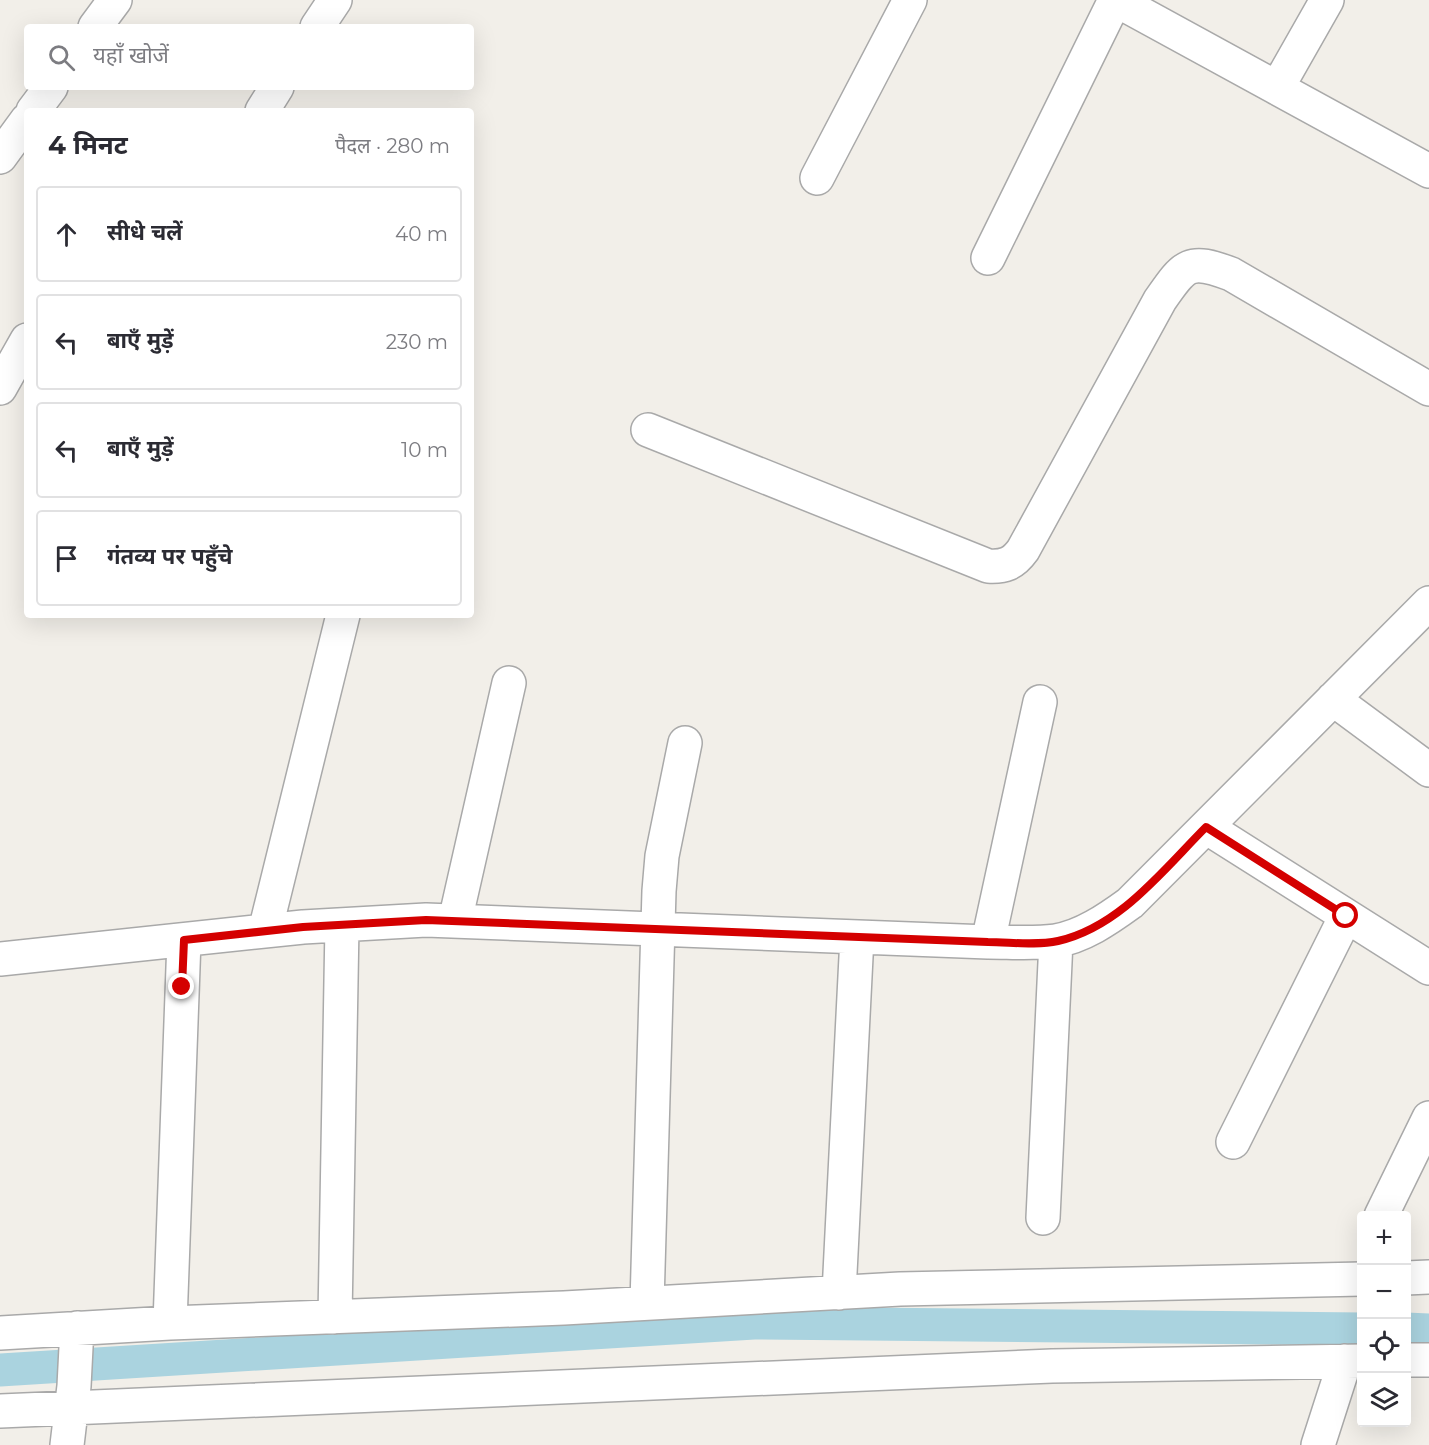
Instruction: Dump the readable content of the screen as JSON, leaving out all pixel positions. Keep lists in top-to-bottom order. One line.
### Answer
{"page":{"search":"यहाँ खोजें","heading":["4 मिनट","पैदल · 280 m"],"list":[["सीधे चलें","40 m"],["बाएँ मुड़ें","230 m"],["बाएँ मुड़ें","10 m"],"गंतव्य पर पहुँचे"],"map_buttons":["+","−"]}}
